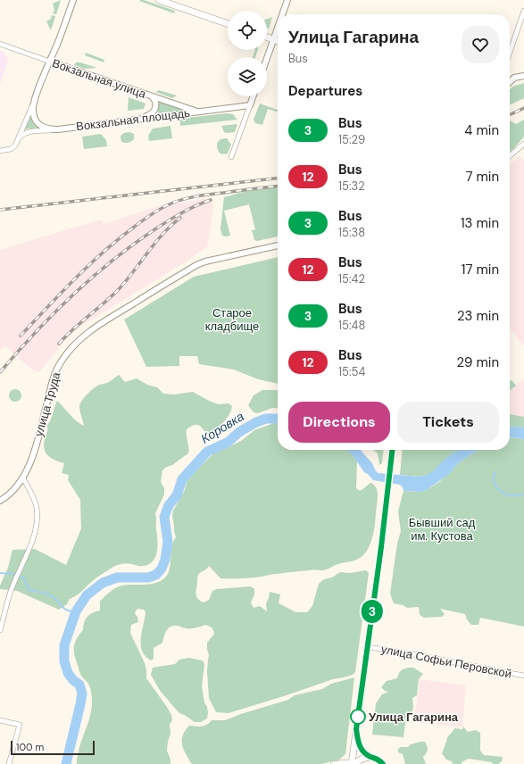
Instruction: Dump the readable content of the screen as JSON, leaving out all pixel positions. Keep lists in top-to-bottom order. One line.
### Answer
{"streets":{"street":["Вокзальная улица","Вокзальная площадь","улица Труда","улица Софьи Перовской"]},"crossings":[["Вокзальная улица","Вокзальная площадь"]],"water":["Коровка"],"parks":["Старое кладбище","Бывший сад им. Кустова"],"places":["Улица Гагарина"],"lines":["bus line 3"],"scale_bar":"100 m","page":{"on_map":"3","heading":[["Улица Гагарина","Bus"],"Departures"],"list":[{"mark":"3","name":"Bus","note":"15:29","value":"4 min"},{"mark":"12","name":"Bus","note":"15:32","value":"7 min"},{"mark":"3","name":"Bus","note":"15:38","value":"13 min"},{"mark":"12","name":"Bus","note":"15:42","value":"17 min"},{"mark":"3","name":"Bus","note":"15:48","value":"23 min"},{"mark":"12","name":"Bus","note":"15:54","value":"29 min"}],"buttons":["Directions","Tickets"],"scale":"100 m"}}
